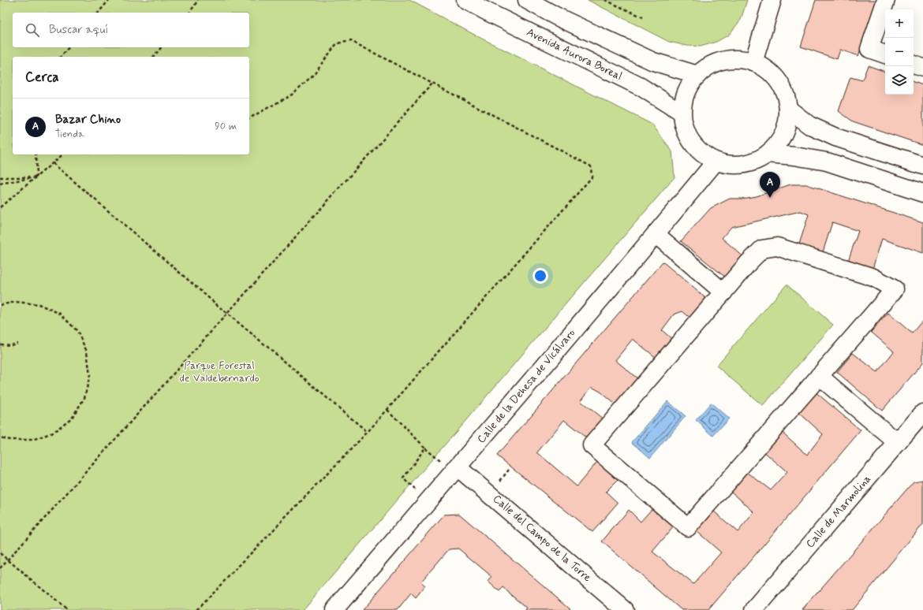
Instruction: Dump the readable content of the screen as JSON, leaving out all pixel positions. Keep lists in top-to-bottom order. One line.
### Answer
{"streets":{"street":["Avenida Aurora Boreal","Calle de la Dehesa de Vicálvaro","Calle de Marmolina","Calle del Campo de la Torre"]},"crossings":[["Avenida Aurora Boreal","Calle de la Dehesa de Vicálvaro"],["Calle de la Dehesa de Vicálvaro","Calle del Campo de la Torre"]],"parks":["Parque Forestal de Valdebernardo"],"page":{"map_buttons":["+","−"],"search":"Buscar aquí","heading":"Cerca","list":[{"mark":"A","name":"Bazar Chino","note":"Tienda","value":"90 m"}],"pins":"A"}}
